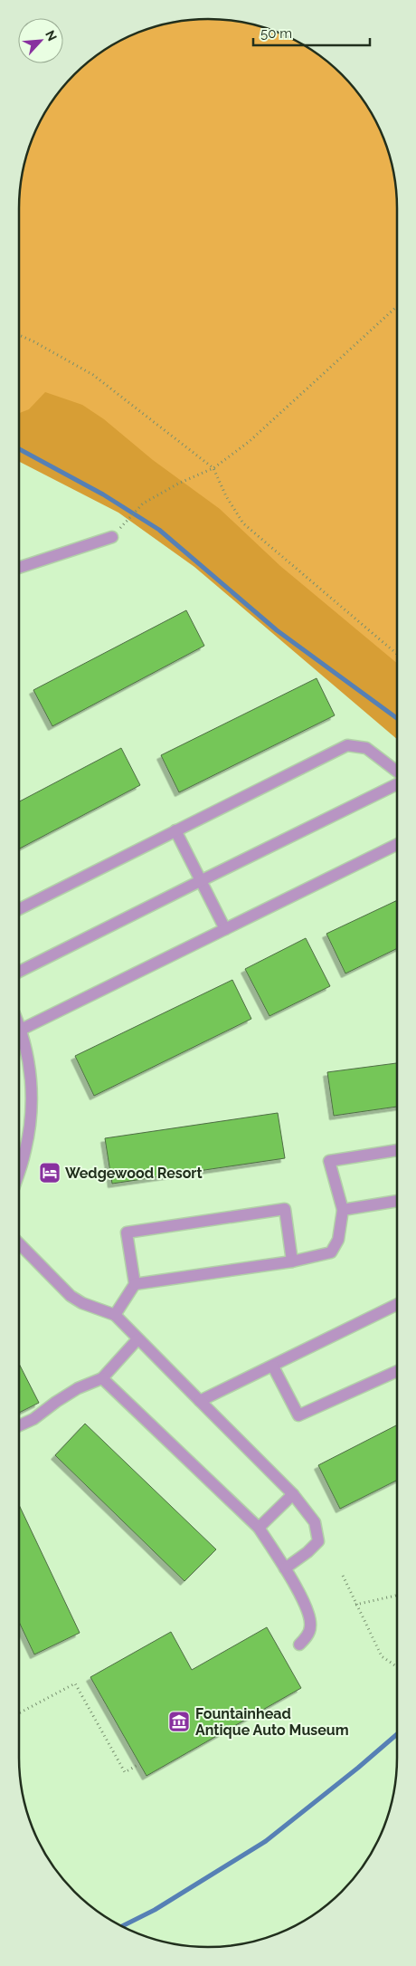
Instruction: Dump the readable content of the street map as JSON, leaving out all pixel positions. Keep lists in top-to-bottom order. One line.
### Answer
{"places":{"hotel":["Wedgewood Resort"],"museum":["Fountainhead Antique Auto Museum"]},"scale_bar":"50 m","north":"top right"}
